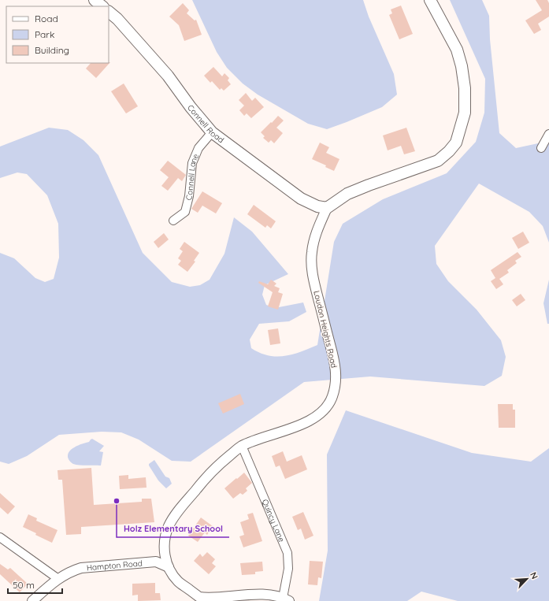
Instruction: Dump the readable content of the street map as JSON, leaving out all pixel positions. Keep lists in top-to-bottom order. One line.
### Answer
{"streets":{"main road":["Connell Road","Loudon Heights Road"],"street":["Connell Lane","Quincy Lane","Hampton Road"]},"crossings":[["Connell Road","Connell Lane"],["Connell Road","Loudon Heights Road"],["Loudon Heights Road","Quincy Lane"],["Loudon Heights Road","Hampton Road"]],"places":["Holz Elementary School"],"legend":["Road","Park","Building"],"scale_bar":"50 m","north":"top right"}
